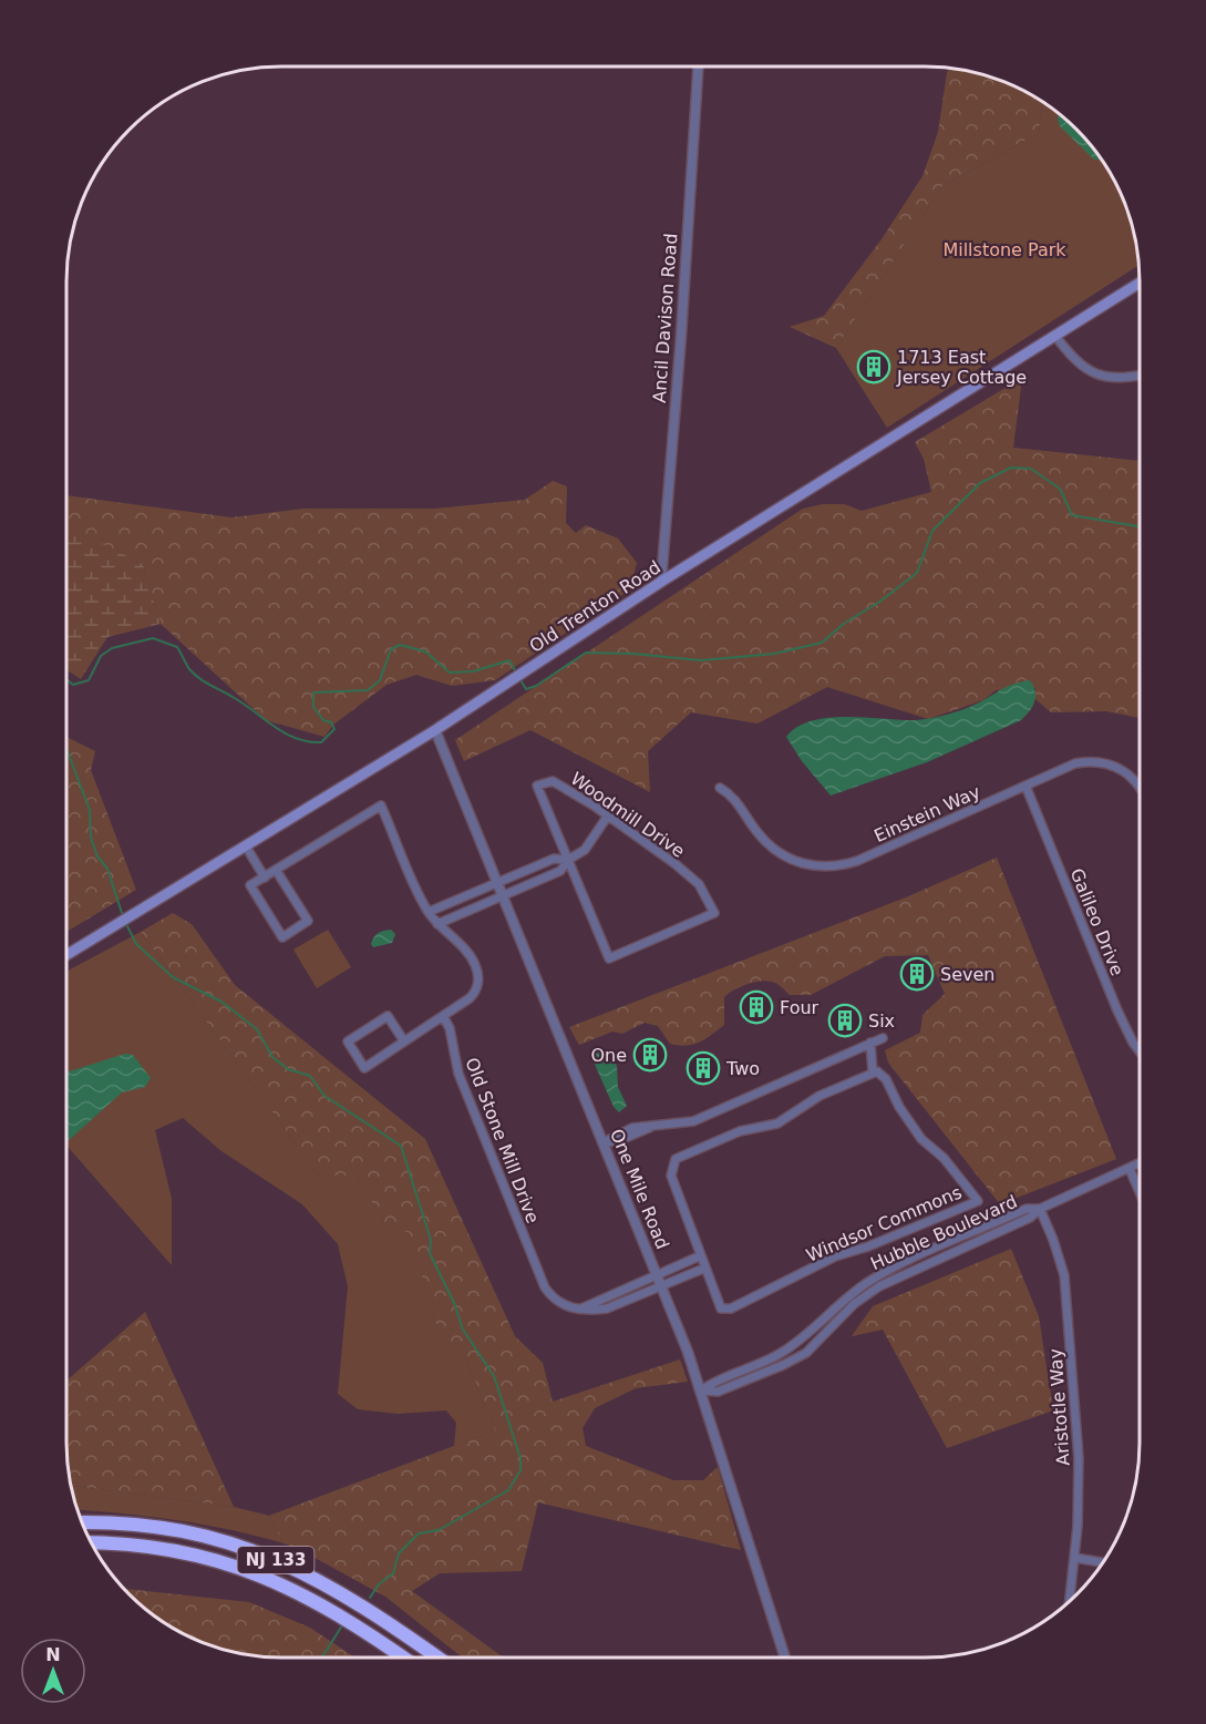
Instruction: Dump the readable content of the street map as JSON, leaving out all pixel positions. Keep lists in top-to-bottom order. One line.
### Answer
{"streets":{"highway":["NJ 133"],"main road":["Old Trenton Road"],"street":["Ancil Davison Road","Einstein Way","Woodmill Drive","Galileo Drive","Old Stone Mill Drive","One Mile Road","Windsor Commons","Hubble Boulevard","Aristotle Way"]},"crossings":[["Ancil Davison Road","Old Trenton Road"],["Old Trenton Road","One Mile Road"],["Einstein Way","Galileo Drive"],["Old Stone Mill Drive","One Mile Road"],["One Mile Road","Hubble Boulevard"],["Hubble Boulevard","Aristotle Way"]],"parks":["Millstone Park"],"places":{"building":["1713 East Jersey Cottage","Seven","Four","Six","One","Two"]},"north":"top"}
